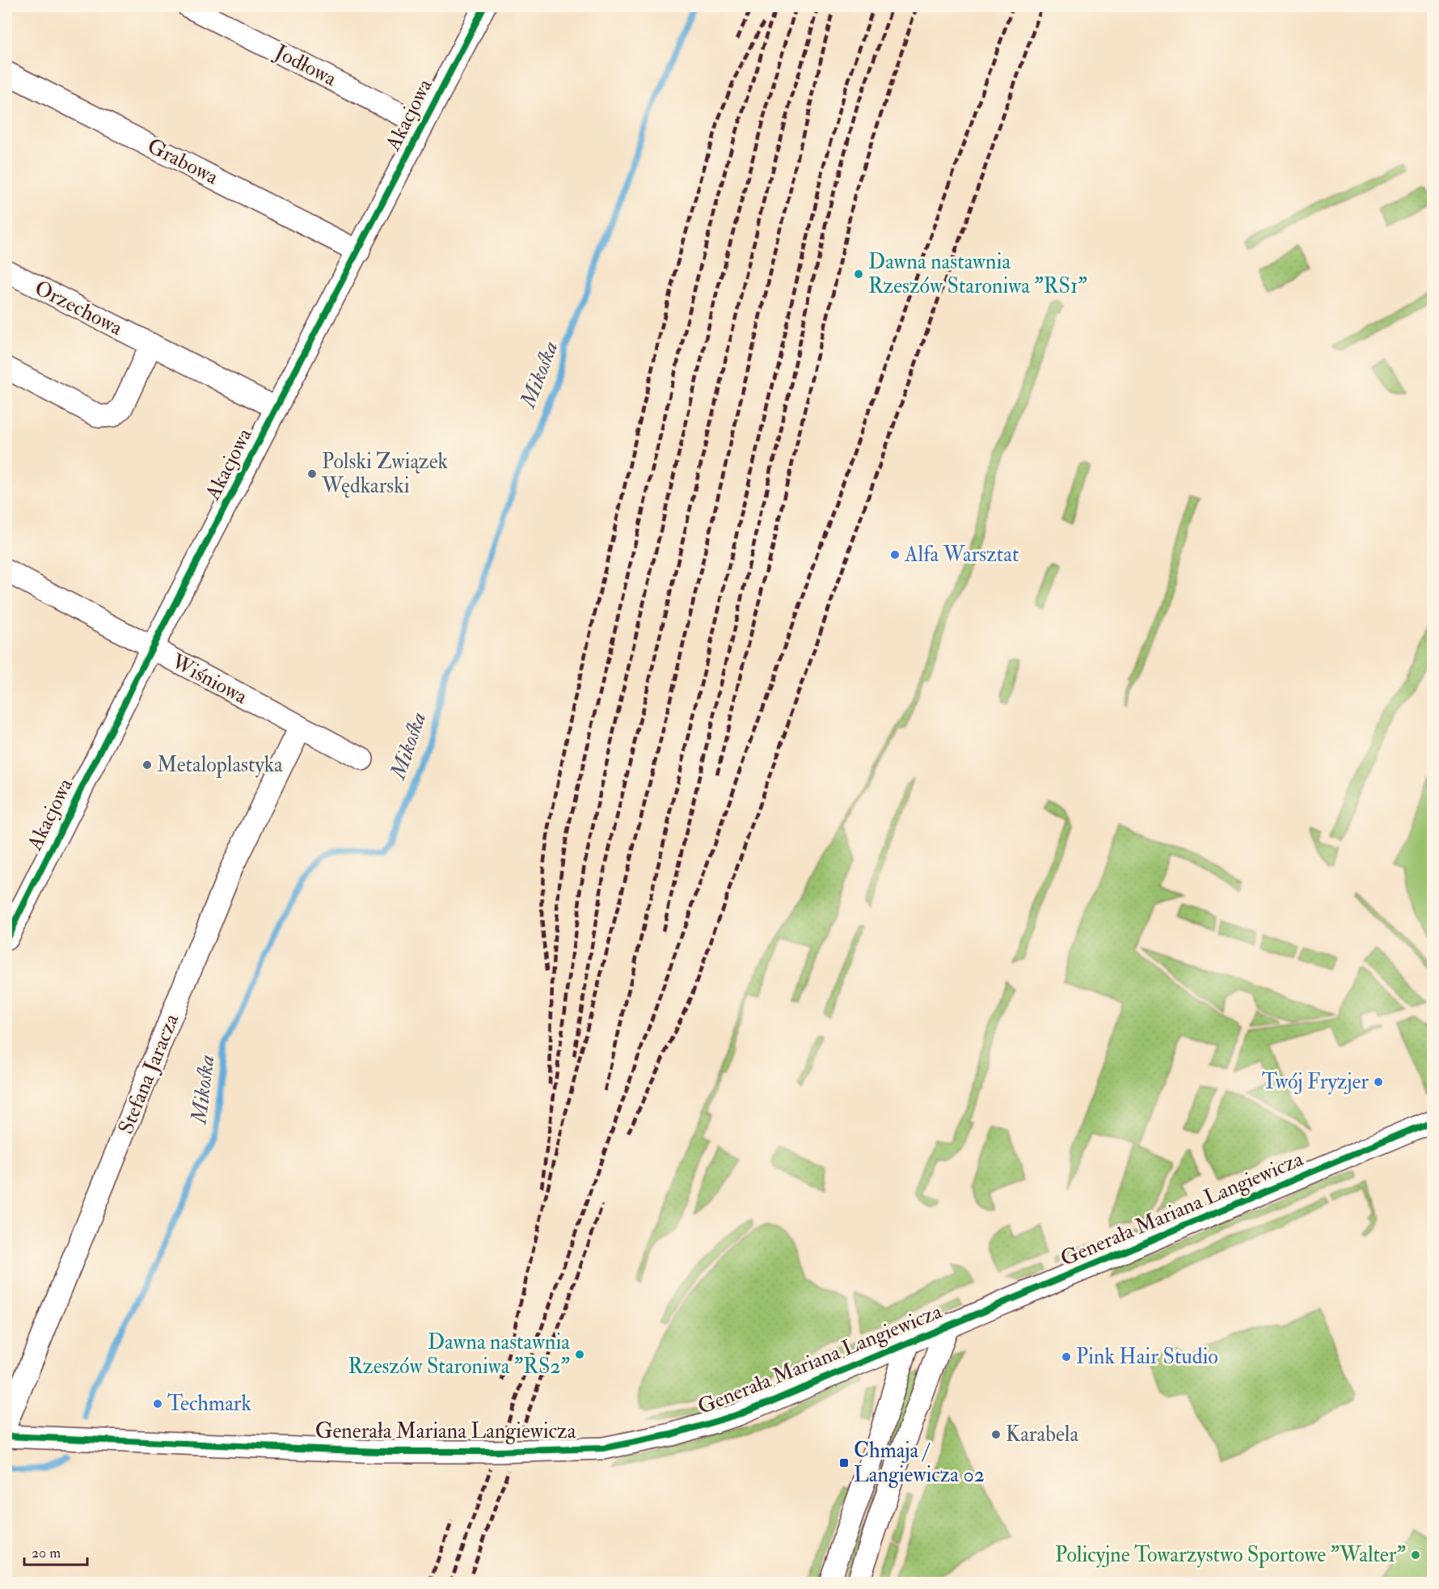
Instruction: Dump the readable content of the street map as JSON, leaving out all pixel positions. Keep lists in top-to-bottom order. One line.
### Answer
{"streets":{"street":["Jodłowa","Akacjowa","Grabowa","Orzechowa","Wiśniowa","Stefana Jaracza","Generała Mariana Langiewicza"]},"crossings":[["Jodłowa","Akacjowa"],["Akacjowa","Grabowa"],["Akacjowa","Orzechowa"],["Akacjowa","Wiśniowa"],["Wiśniowa","Stefana Jaracza"]],"water":["Mikośka"],"places":{"other":["Dawna nastawnia Rzeszów Staroniwa \"RS1\"","Polski Związek Wędkarski","Alfa Warsztat","Metaloplastyka","Twój Fryzjer","Dawna nastawnia Rzeszów Staroniwa \"RS2\"","Pink Hair Studio","Techmark","Karabela","Policyjne Towarzystwo Sportowe \"Walter\""],"transit":["Chmaja / Langiewicza 02"]},"scale_bar":"20 m"}
